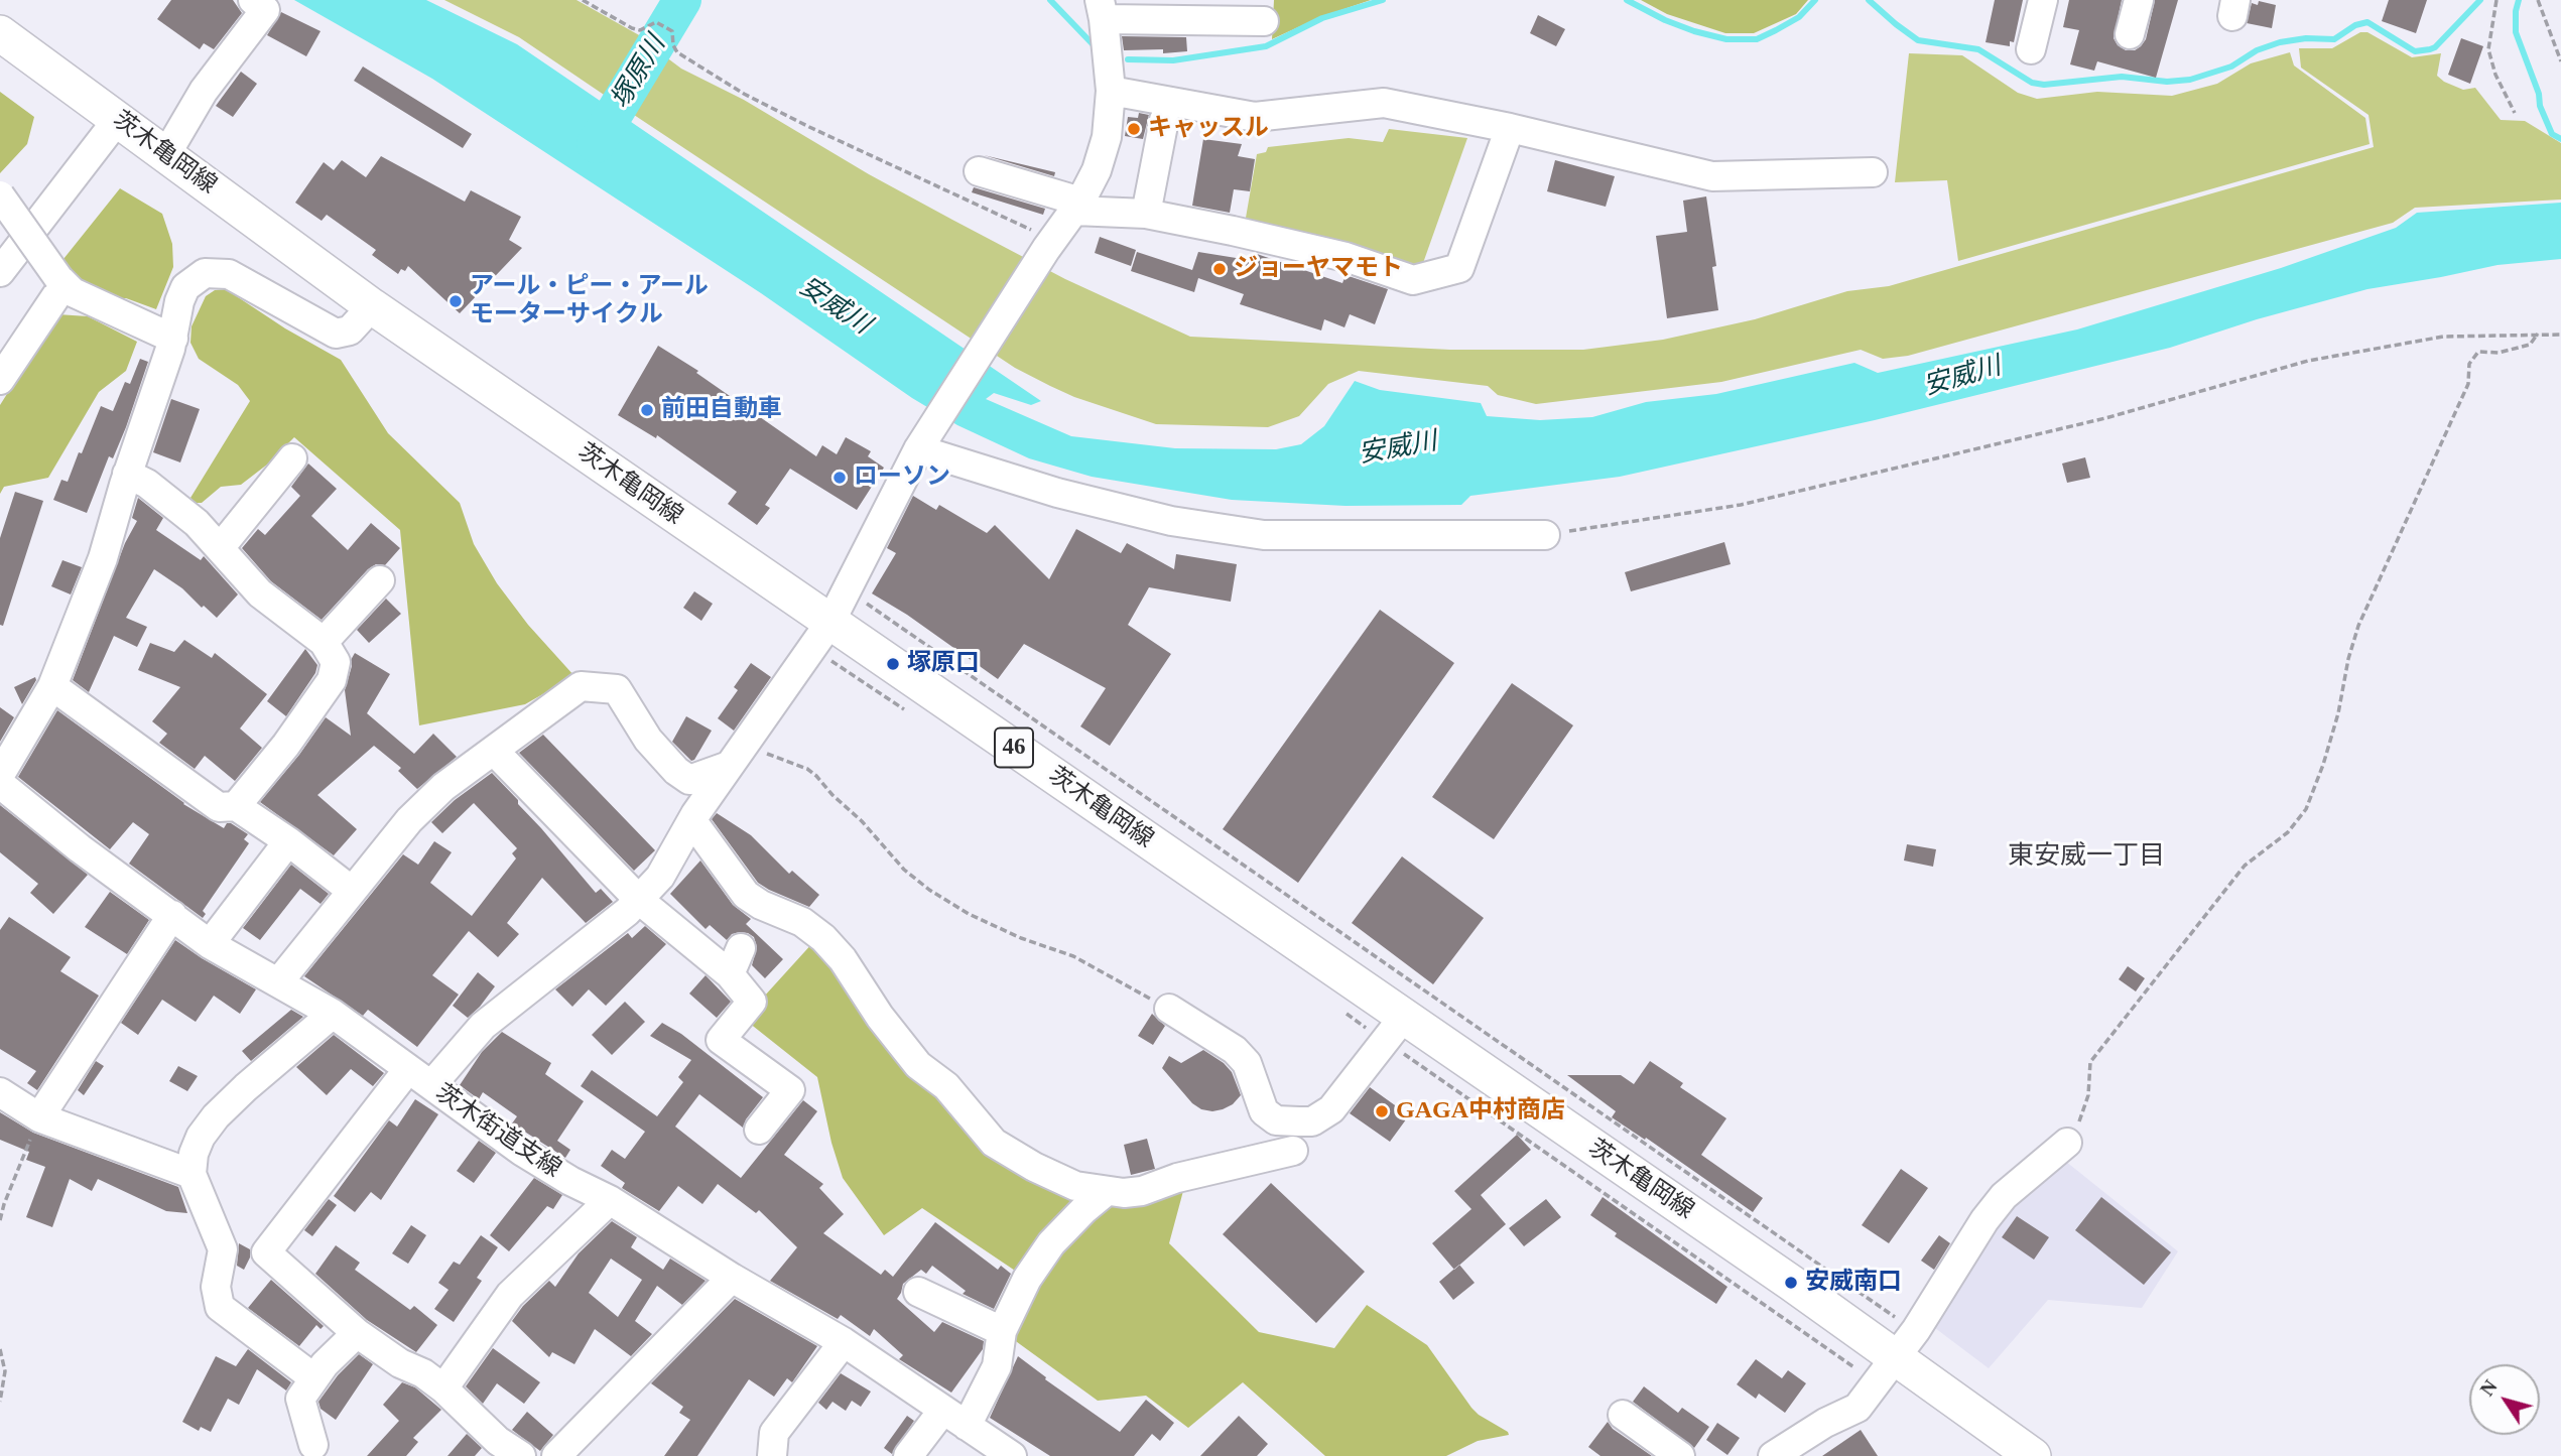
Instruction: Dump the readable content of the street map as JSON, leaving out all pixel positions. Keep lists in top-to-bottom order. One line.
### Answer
{"streets":{"main road":["茨木亀岡線","46"],"street":["茨木街道支線"]},"districts":["東安威一丁目"],"water":["塚原川","安威川"],"places":["キャッスル","ジョーヤマモト","アール・ピー・アール モーターサイクル","前田自動車","ローソン","塚原口","GAGA中村商店","安威南口"],"north":"top left"}
